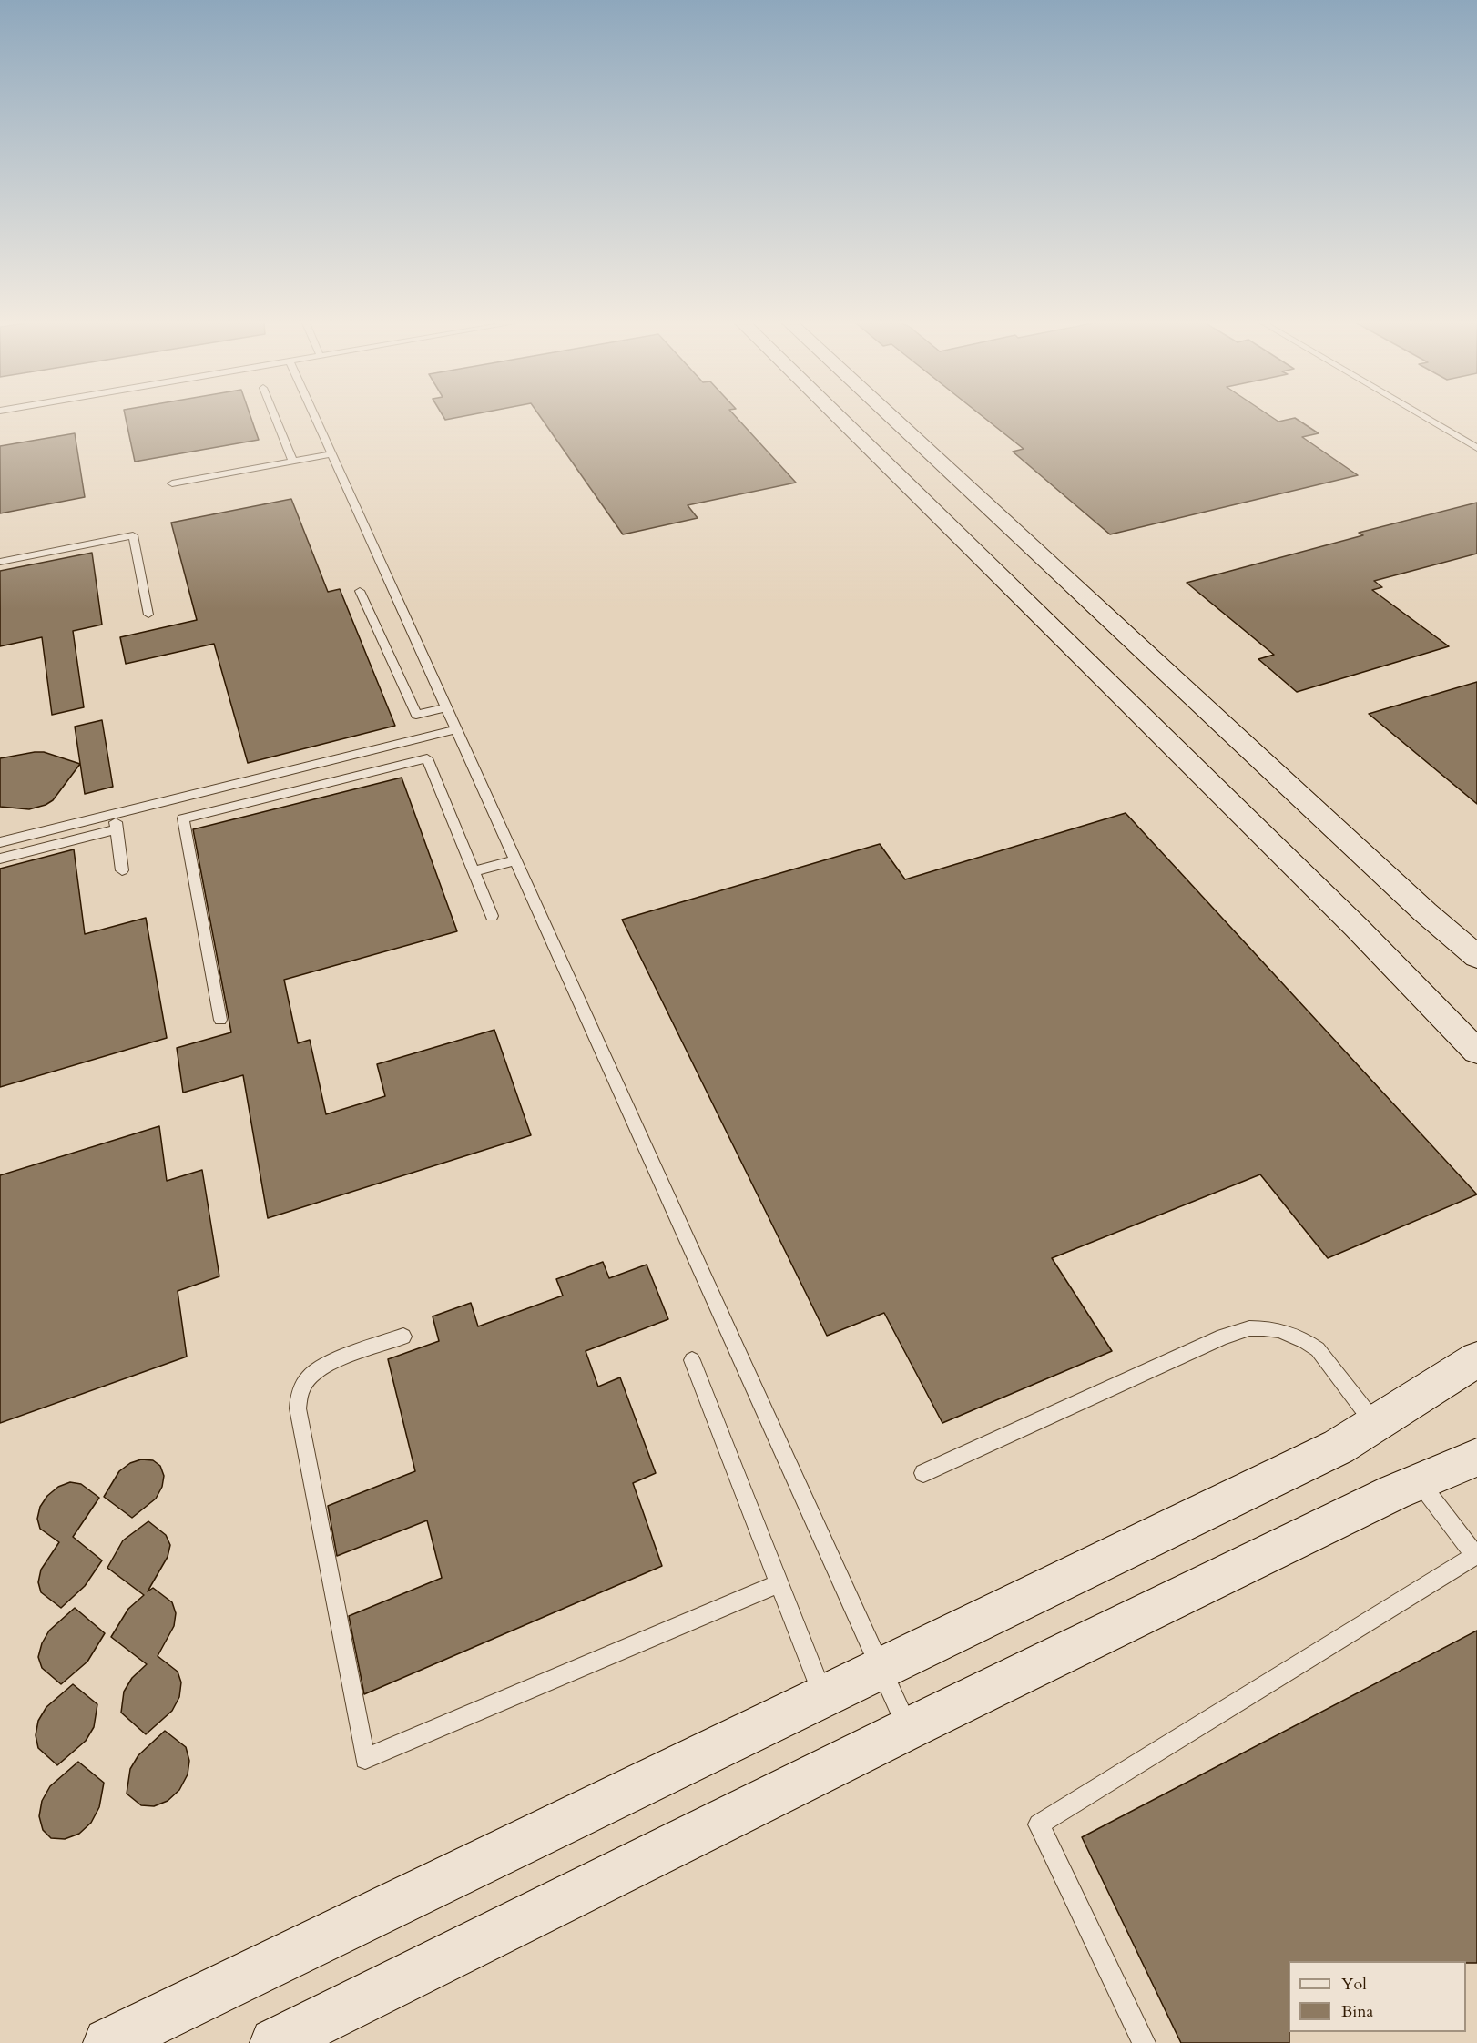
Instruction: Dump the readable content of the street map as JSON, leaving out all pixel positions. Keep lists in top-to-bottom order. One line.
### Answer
{"legend":["Yol","Bina"]}
